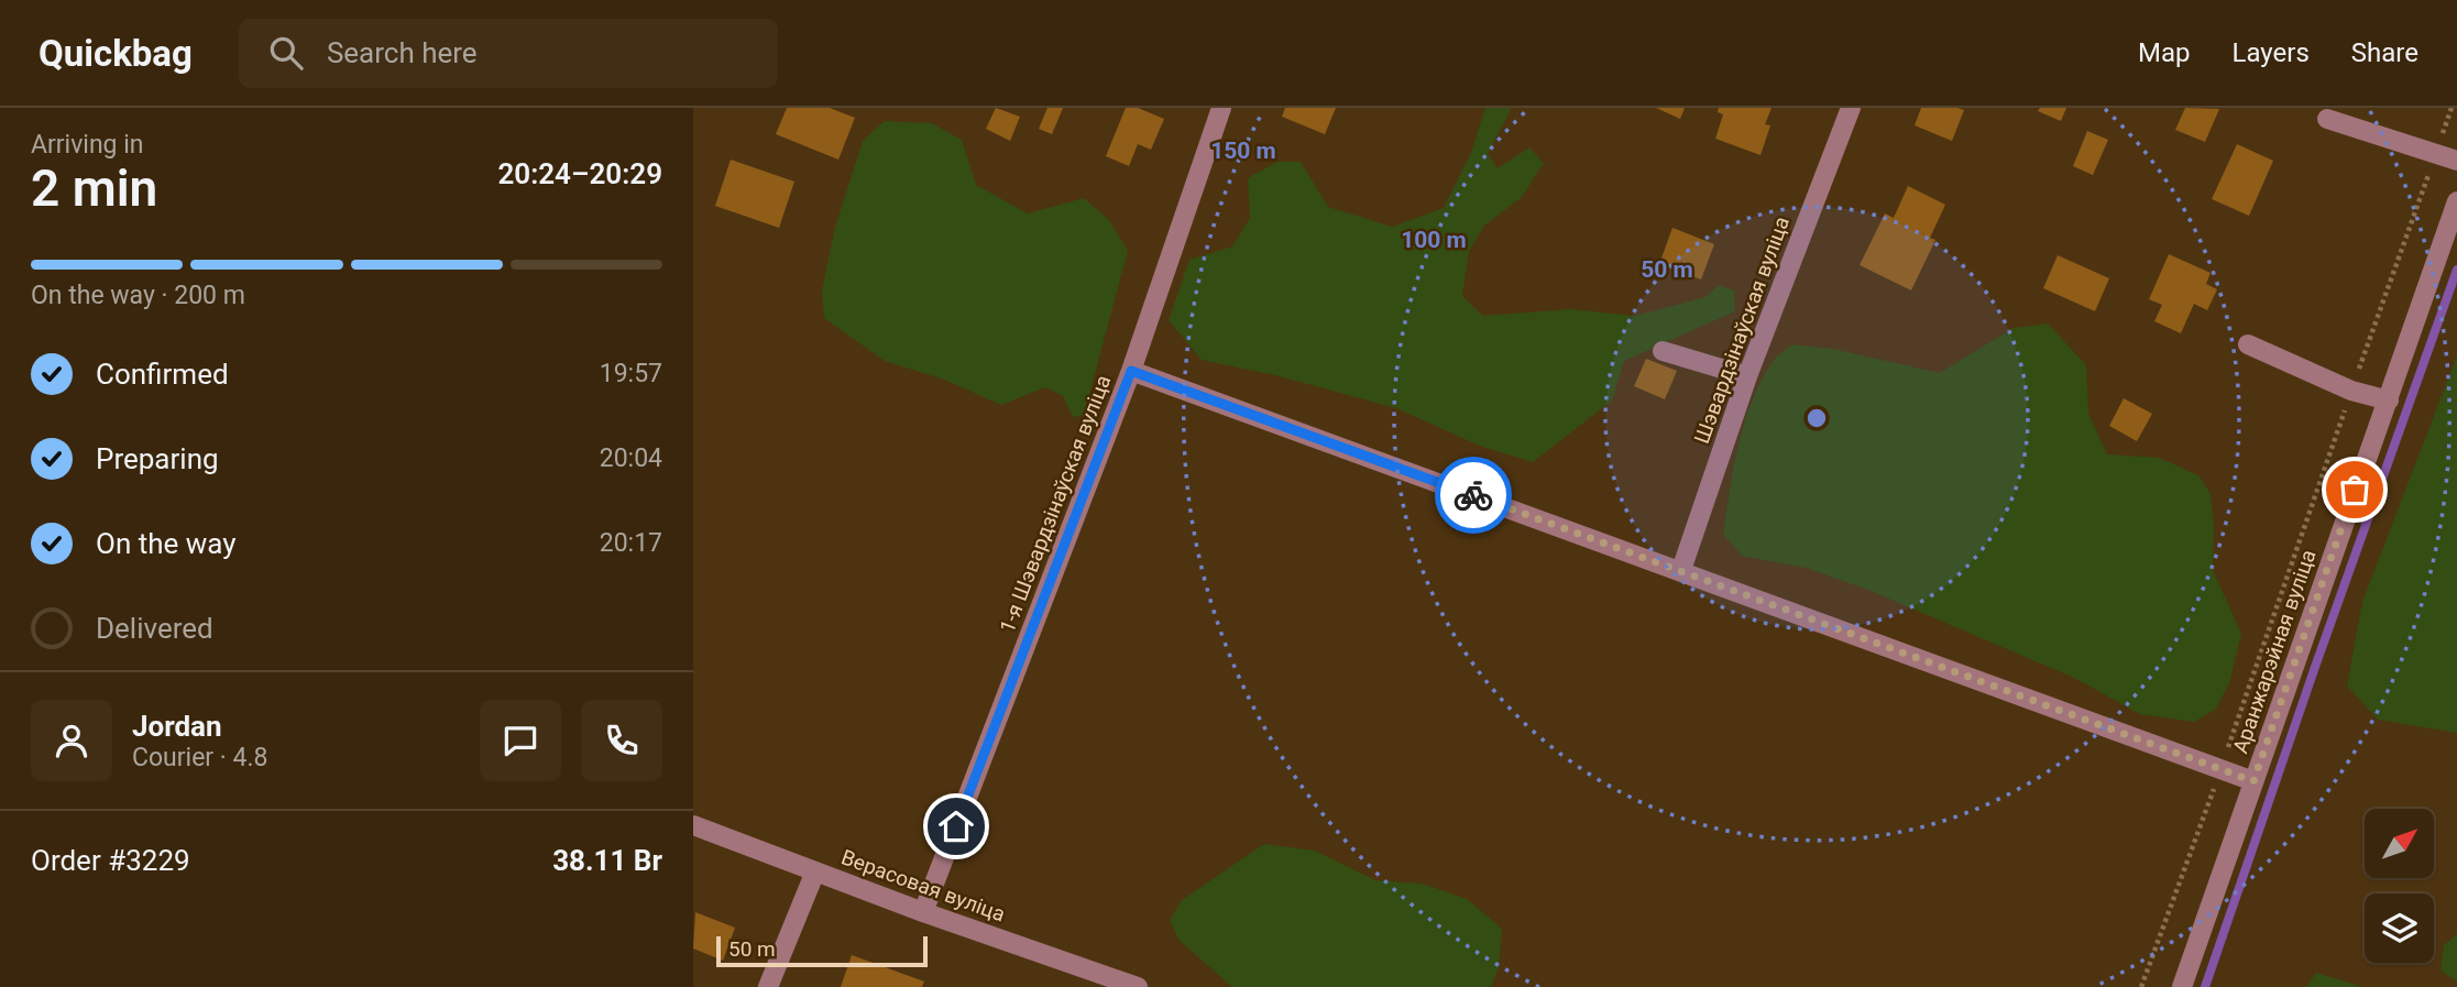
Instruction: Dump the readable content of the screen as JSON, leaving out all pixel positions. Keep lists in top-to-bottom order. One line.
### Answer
{"streets":{"street":["Шэвардзінаўская вуліца","1-я Шэвардзінаўская вуліца","Аранжарэйная вуліца","Верасовая вуліца"]},"crossings":[["1-я Шэвардзінаўская вуліца","Верасовая вуліца"]],"scale_bar":"50 m","north":"top right","page":{"header":"Quickbag","search":"Search here","nav":["Map","Layers","Share"],"heading":["2 min","Arriving in","20:24–20:29"],"panel":["Jordan","Courier · 4.8","Order #3229","38.11 Br"],"bar":"On the way · 200 m","list":[["Confirmed","19:57"],["Preparing","20:04"],["On the way","20:17"],"Delivered"],"scale":"50 m"},"rings":["150 m","100 m","50 m"]}
